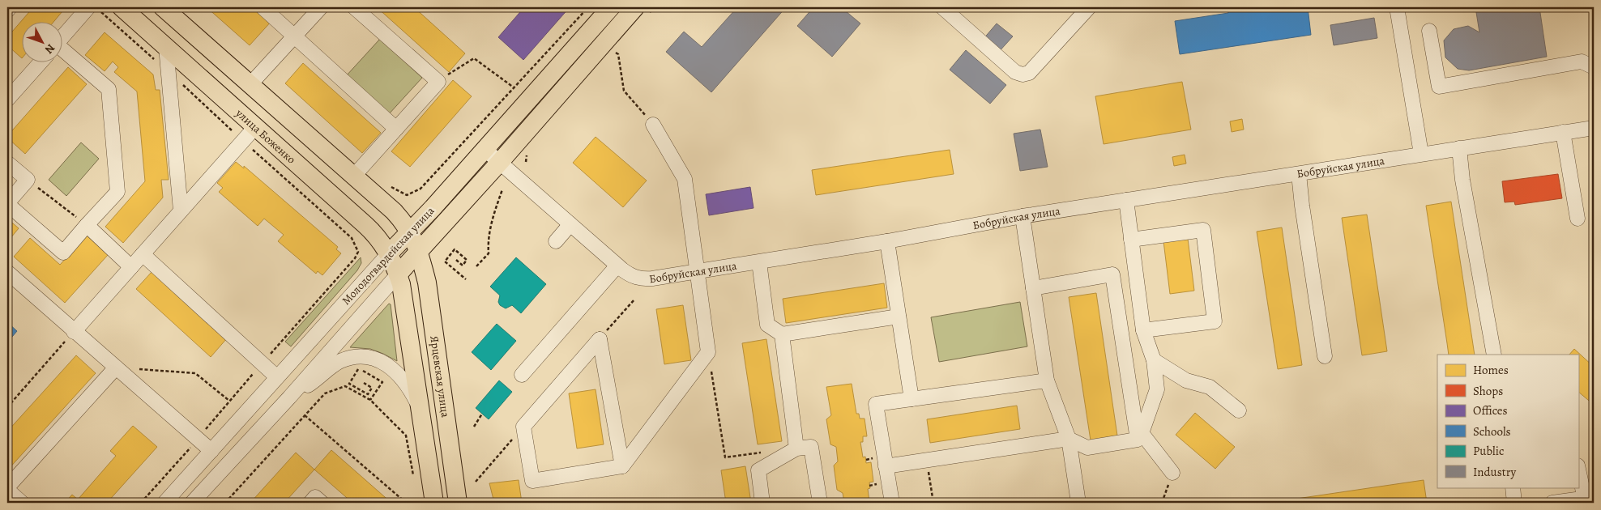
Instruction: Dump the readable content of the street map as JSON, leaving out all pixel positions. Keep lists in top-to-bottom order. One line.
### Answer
{"streets":{"main road":["улица Боженко","Молодогвардейская улица","Ярцевская улица"],"street":["Бобруйская улица"]},"crossings":[["улица Боженко","Молодогвардейская улица"],["Бобруйская улица","Молодогвардейская улица"],["Молодогвардейская улица","Ярцевская улица"]],"legend":["Homes","Shops","Offices","Schools","Public","Industry"],"north":"bottom right"}
